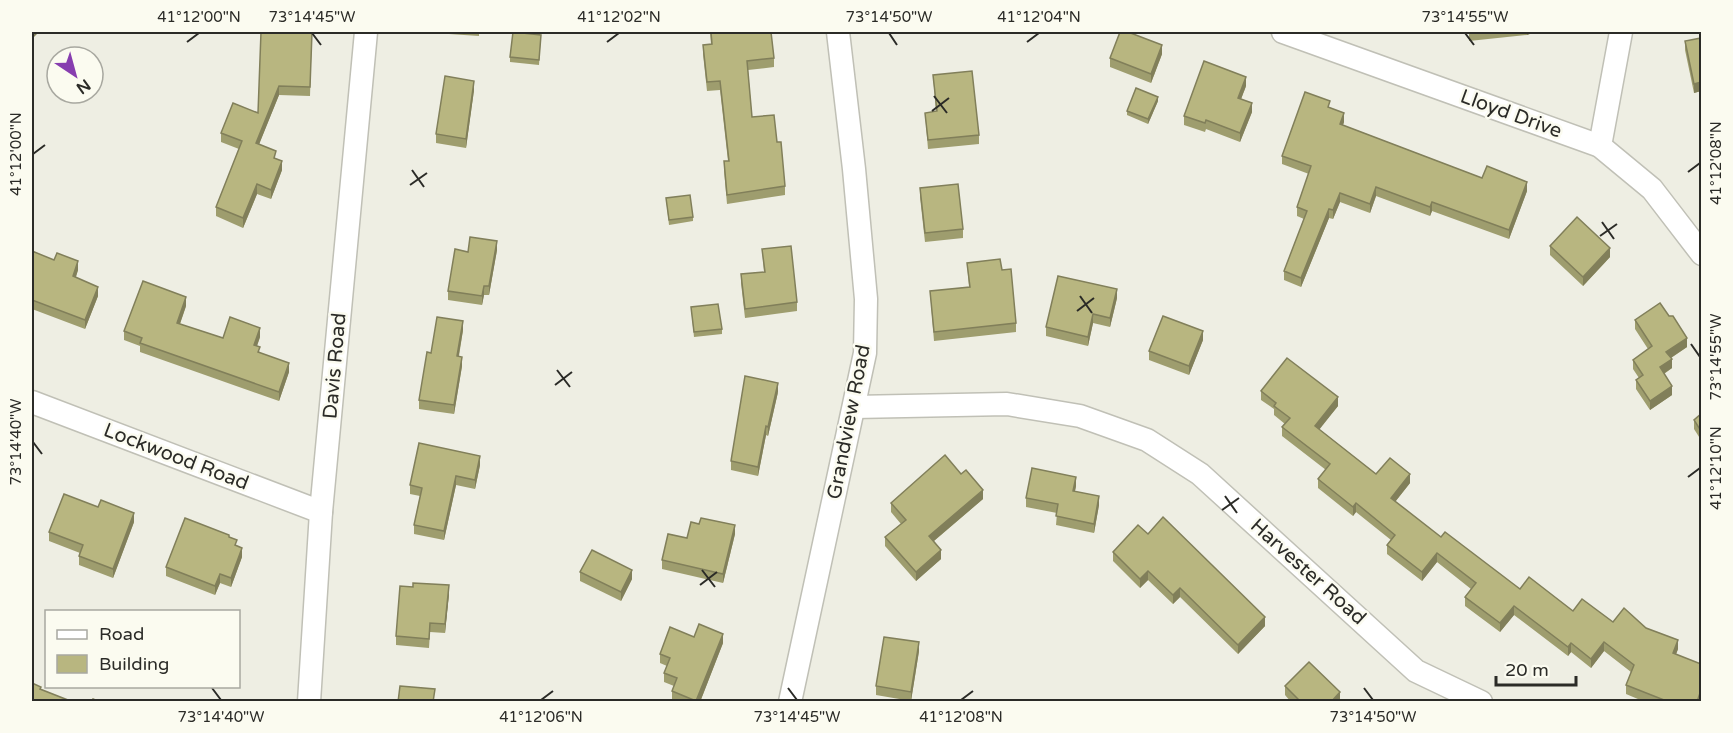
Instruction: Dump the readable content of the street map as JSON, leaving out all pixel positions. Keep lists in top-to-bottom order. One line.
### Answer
{"streets":{"street":["Lloyd Drive","Davis Road","Grandview Road","Lockwood Road","Harvester Road"]},"crossings":[["Davis Road","Lockwood Road"],["Grandview Road","Harvester Road"]],"legend":["Road","Building"],"scale_bar":"20 m","north":"bottom right","coordinates":["41°12'00\"N","73°14'45\"W","41°12'02\"N","73°14'50\"W","41°12'04\"N","73°14'55\"W","41°12'08\"N","73°14'40\"W","41°12'10\"N","41°12'06\"N"]}
